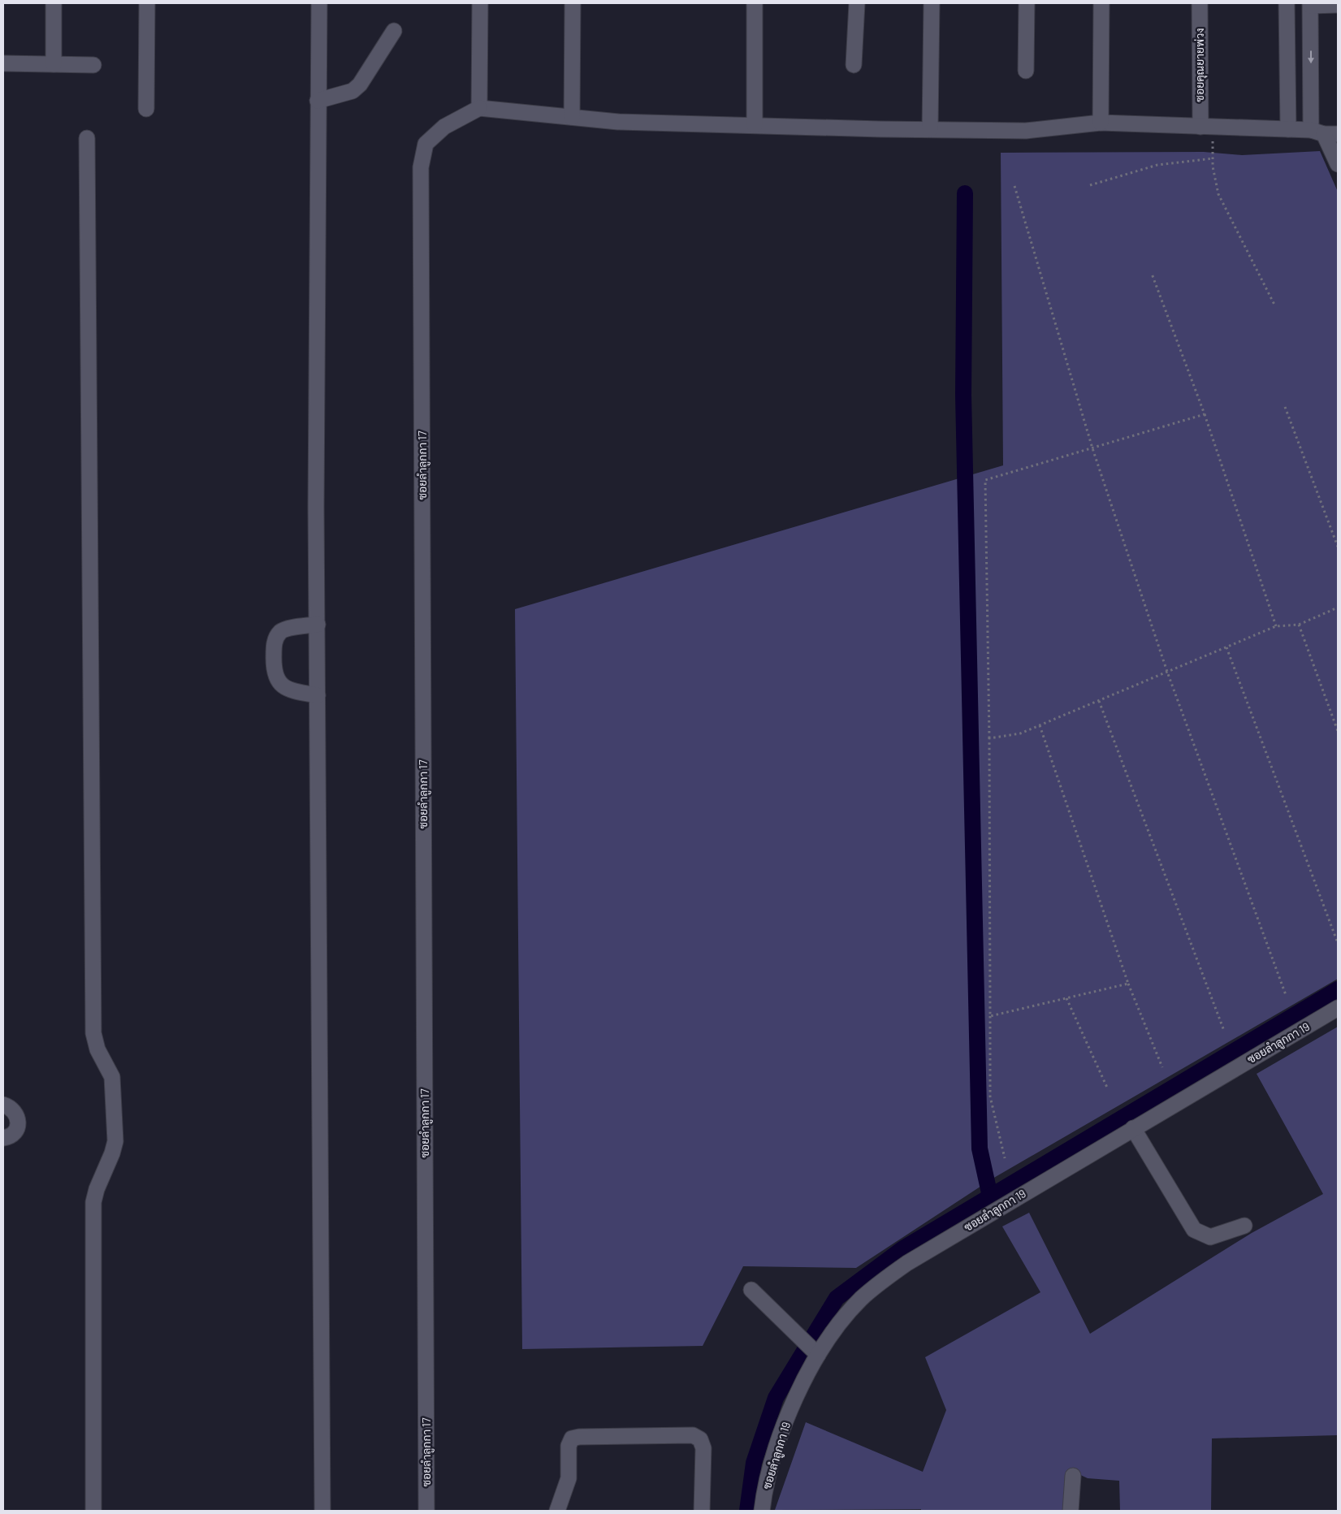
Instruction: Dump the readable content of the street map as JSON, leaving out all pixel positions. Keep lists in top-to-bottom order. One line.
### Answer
{"streets":{"street":["ซอยคุณยายพ่วง","ซอยลำลูกกา 17","ซอยลำลูกกา 19"]}}
